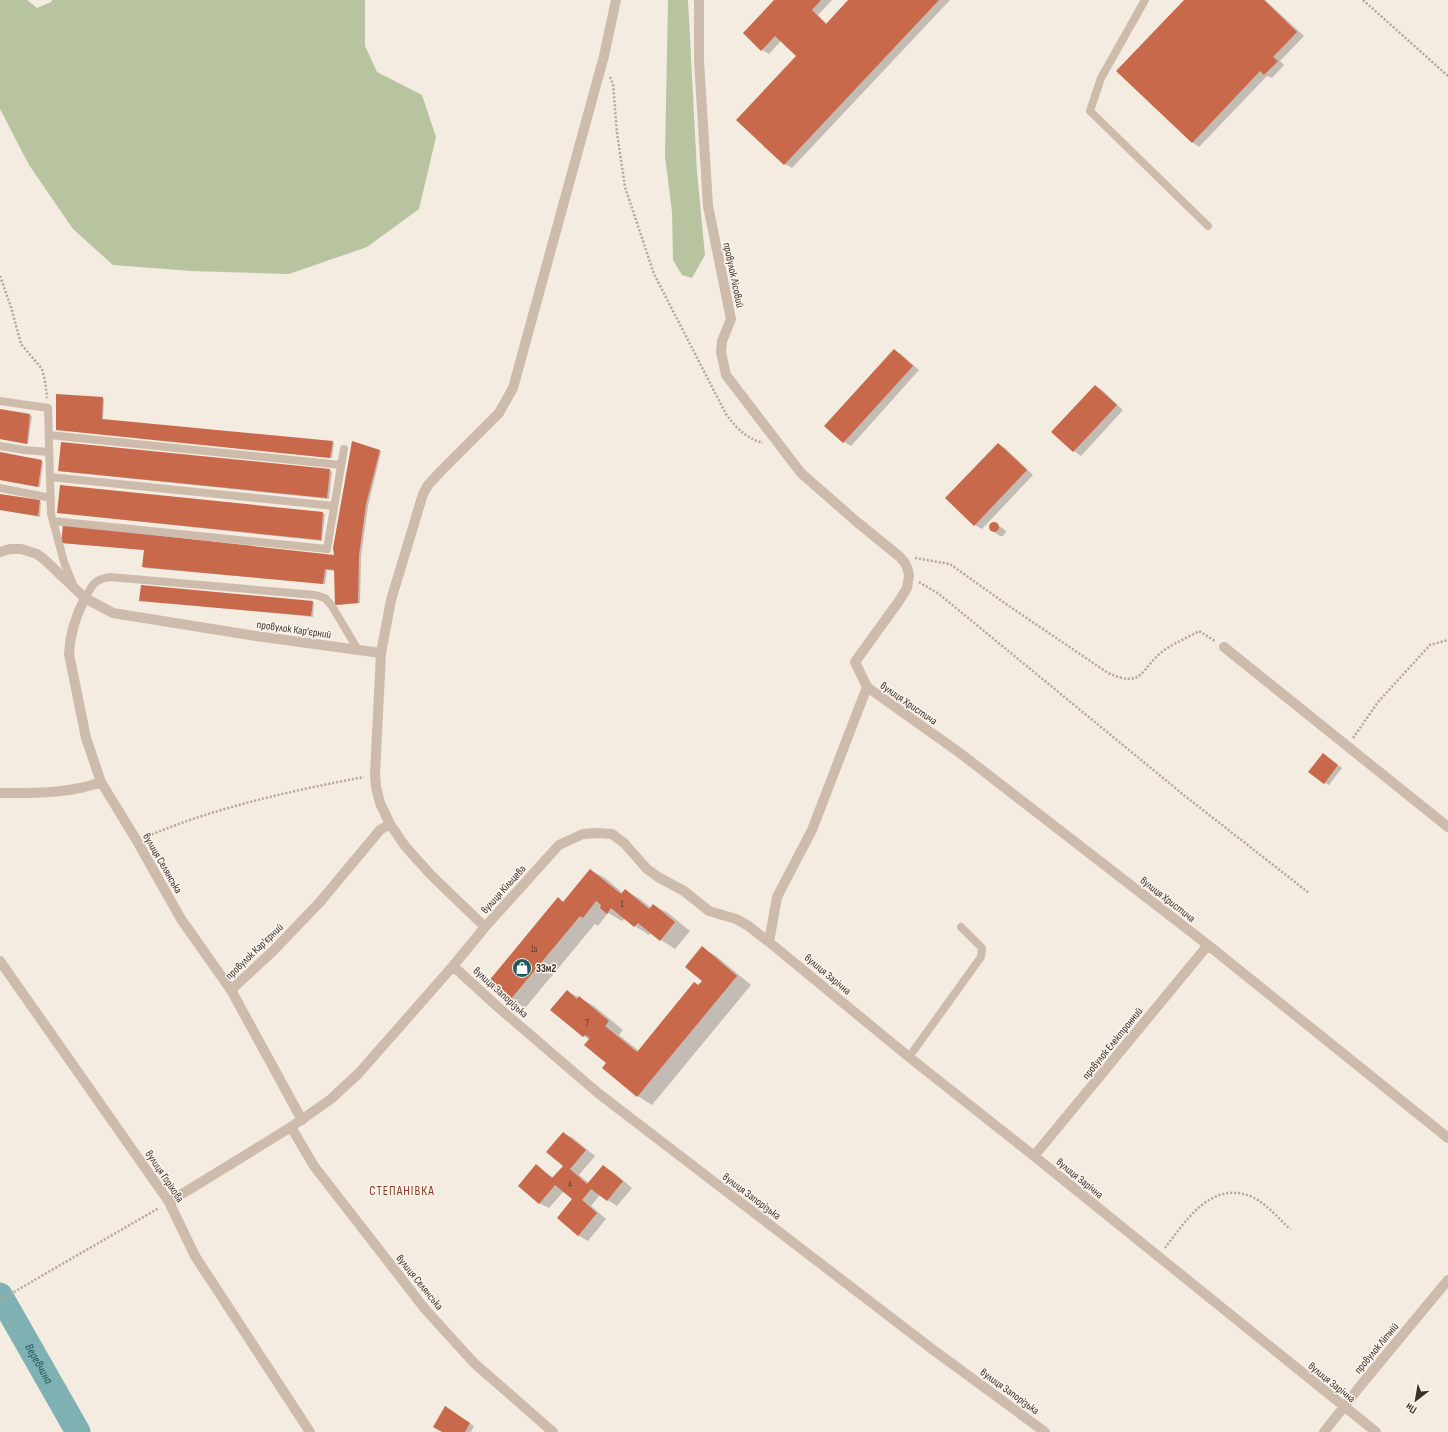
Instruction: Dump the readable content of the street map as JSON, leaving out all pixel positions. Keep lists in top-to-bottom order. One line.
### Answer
{"streets":{"street":["провулок Лісовий","провулок Кар'єрний","вулиця Христича","вулиця Селянська","вулиця Кільцева","вулиця Зарічна","вулиця Запорізька","провулок Електронний","вулиця Горіхова","провулок Літній"]},"crossings":[["провулок Кар'єрний","вулиця Селянська"],["вулиця Христича","провулок Електронний"],["вулиця Селянська","вулиця Кільцева"],["вулиця Кільцева","вулиця Зарічна"],["вулиця Кільцева","вулиця Запорізька"],["вулиця Кільцева","вулиця Горіхова"],["вулиця Зарічна","провулок Електронний"],["вулиця Зарічна","провулок Літній"]],"districts":["СТЕПАНІВКА"],"water":["Веревчина"],"places":{"shop":["33м2"]},"house_numbers":["1","1а","7","4"],"north":"bottom left"}
